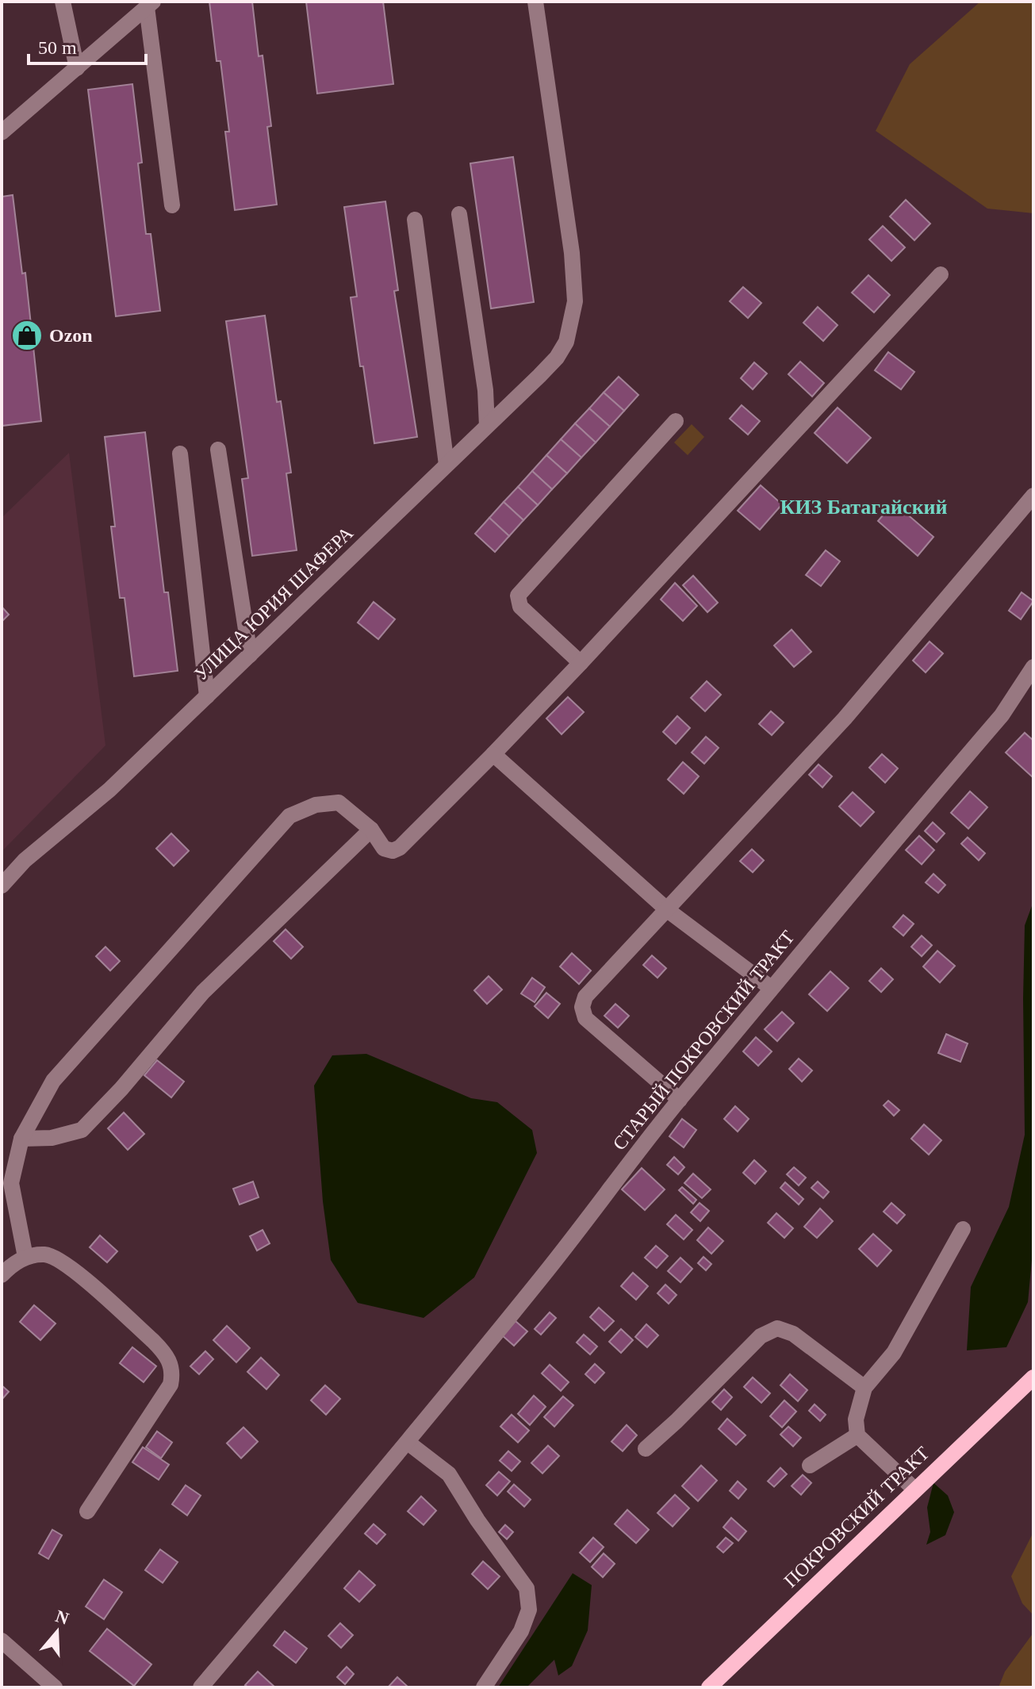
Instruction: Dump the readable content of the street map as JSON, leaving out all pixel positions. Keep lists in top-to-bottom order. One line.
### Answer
{"streets":{"main road":["ПОКРОВСКИЙ ТРАКТ"],"street":["УЛИЦА ЮРИЯ ШАФЕРА","СТАРЫЙ ПОКРОВСКИЙ ТРАКТ"]},"districts":["КИЗ Батагайский"],"places":{"shop":["Ozon"]},"scale_bar":"50 m","north":"top"}
